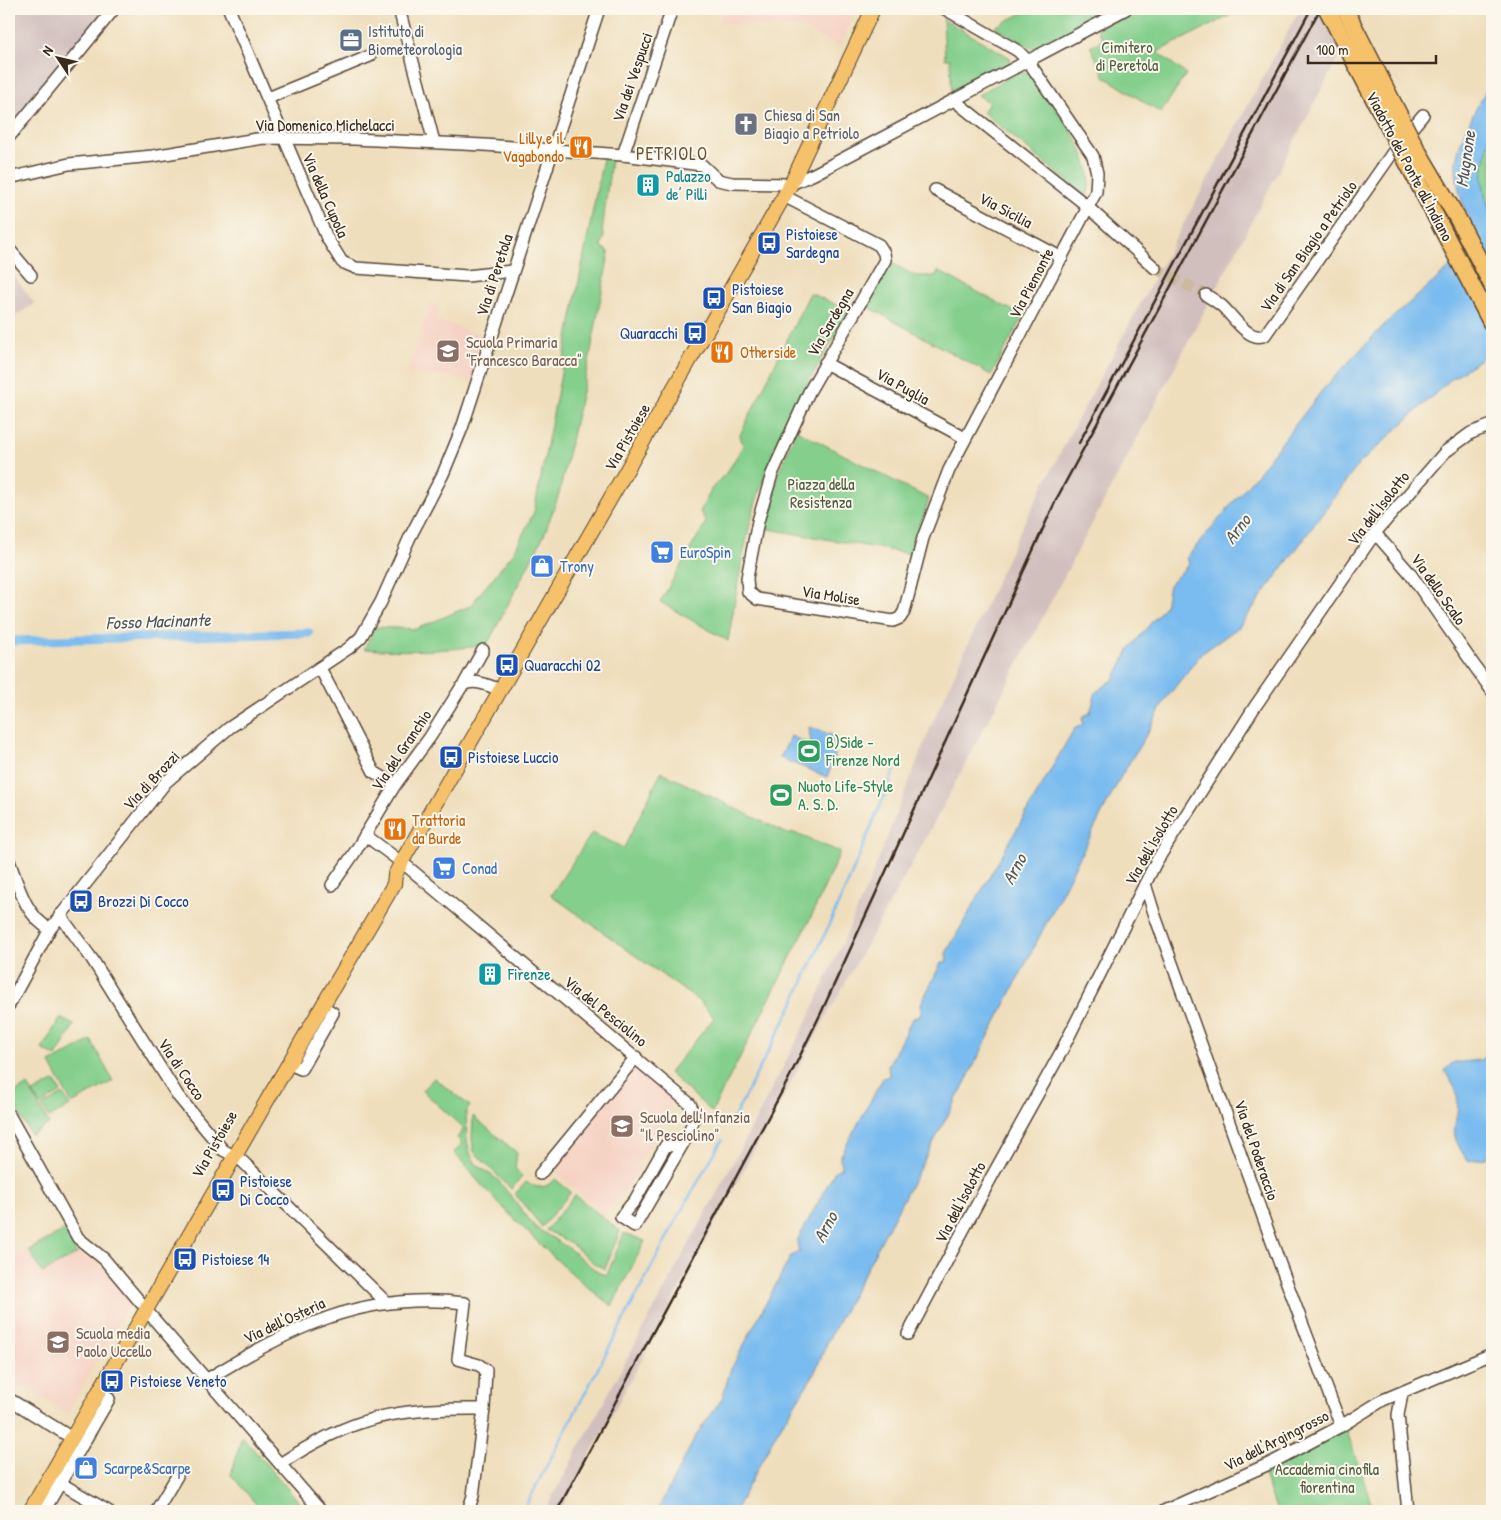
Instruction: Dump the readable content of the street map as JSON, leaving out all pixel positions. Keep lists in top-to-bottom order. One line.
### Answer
{"streets":{"highway":["Viadotto del Ponte all'Indiano"],"main road":["Via Pistoiese"],"street":["Via dei Vespucci","Via Domenico Michelacci","Via della Cupola","Via Sicilia","Via di San Biagio a Petriolo","Via di Peretola","Via Piemonte","Via Sardegna","Via Puglia","Via dell'Isolotto","Via dello Scalo","Via Molise","Via del Granchio","Via di Brozzi","Via del Pesciolino","Via di Cocco","Via del Poderaccio","Via dell'Osteria","Via dell'Argingrosso"]},"crossings":[["Via Domenico Michelacci","Via della Cupola"],["Via Domenico Michelacci","Via di Peretola"],["Via della Cupola","Via di Peretola"],["Via Sicilia","Via Piemonte"],["Via di Peretola","Via di Brozzi"],["Via Piemonte","Via Puglia"],["Via Piemonte","Via Molise"],["Via Sardegna","Via Puglia"],["Via Sardegna","Via Pistoiese"],["Via Sardegna","Via Molise"],["Via Pistoiese","Via del Pesciolino"],["Via Pistoiese","Via di Cocco"],["Via dell'Isolotto","Via dello Scalo"],["Via dell'Isolotto","Via del Poderaccio"],["Via di Brozzi","Via di Cocco"],["Via di Cocco","Via dell'Osteria"],["Via del Poderaccio","Via dell'Argingrosso"]],"districts":["PETRIOLO"],"water":["Mugnone","Arno","Fosso Macinante"],"parks":["Cimitero di Peretola","Piazza della Resistenza","Accademia cinofila fiorentina"],"places":{"office":["Istituto di Biometeorologia"],"church":["Chiesa di San Biagio a Petriolo"],"restaurant":["Lilly e il Vagabondo","Otherside","Trattoria da Burde"],"building":["Palazzo de’ Pilli","Firenze"],"bus stop":["Pistoiese Sardegna","Pistoiese San Biagio","Quaracchi","Quaracchi 02","Pistoiese Luccio","Brozzi Di Cocco","Pistoiese Di Cocco","Pistoiese 14","Pistoiese Veneto"],"school or university":["Scuola Primaria \"Francesco Baracca\"","Scuola dell'Infanzia \"Il Pesciolino\"","Scuola media Paolo Uccello"],"supermarket":["EuroSpin","Conad"],"shop":["Trony","Scarpe&Scarpe"],"sports":["B)Side - Firenze Nord","Nuoto Life-Style A. S. D."]},"scale_bar":"100 m","north":"top left"}
